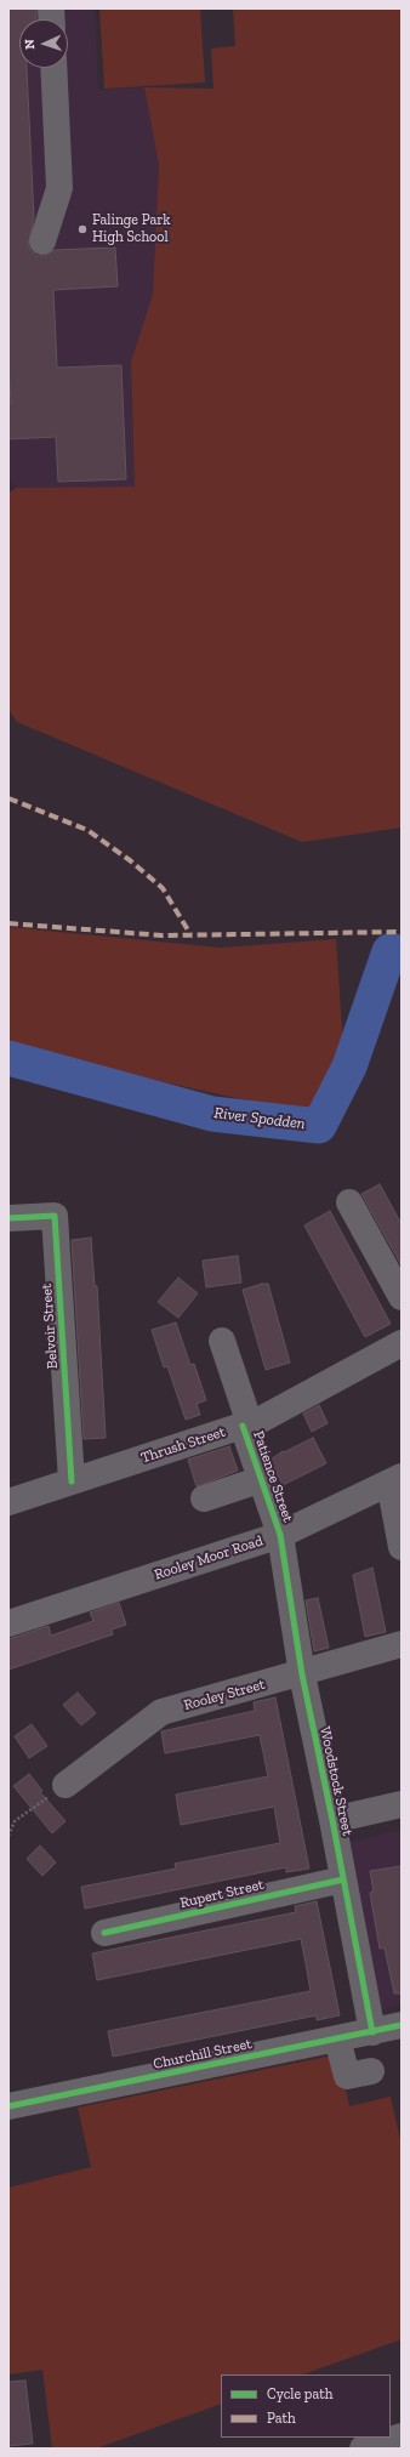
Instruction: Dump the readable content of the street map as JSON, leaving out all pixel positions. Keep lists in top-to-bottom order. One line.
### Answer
{"streets":{"street":["Belvoir Street","Thrush Street","Patience Street","Rooley Moor Road","Rooley Street","Woodstock Street","Rupert Street","Churchill Street"]},"crossings":[["Belvoir Street","Thrush Street"],["Thrush Street","Patience Street"],["Patience Street","Rooley Moor Road"],["Patience Street","Woodstock Street"],["Rooley Moor Road","Woodstock Street"],["Rooley Street","Woodstock Street"],["Woodstock Street","Rupert Street"],["Woodstock Street","Churchill Street"]],"water":["River Spodden"],"places":["Falinge Park High School"],"legend":["Cycle path","Path"],"north":"left"}
